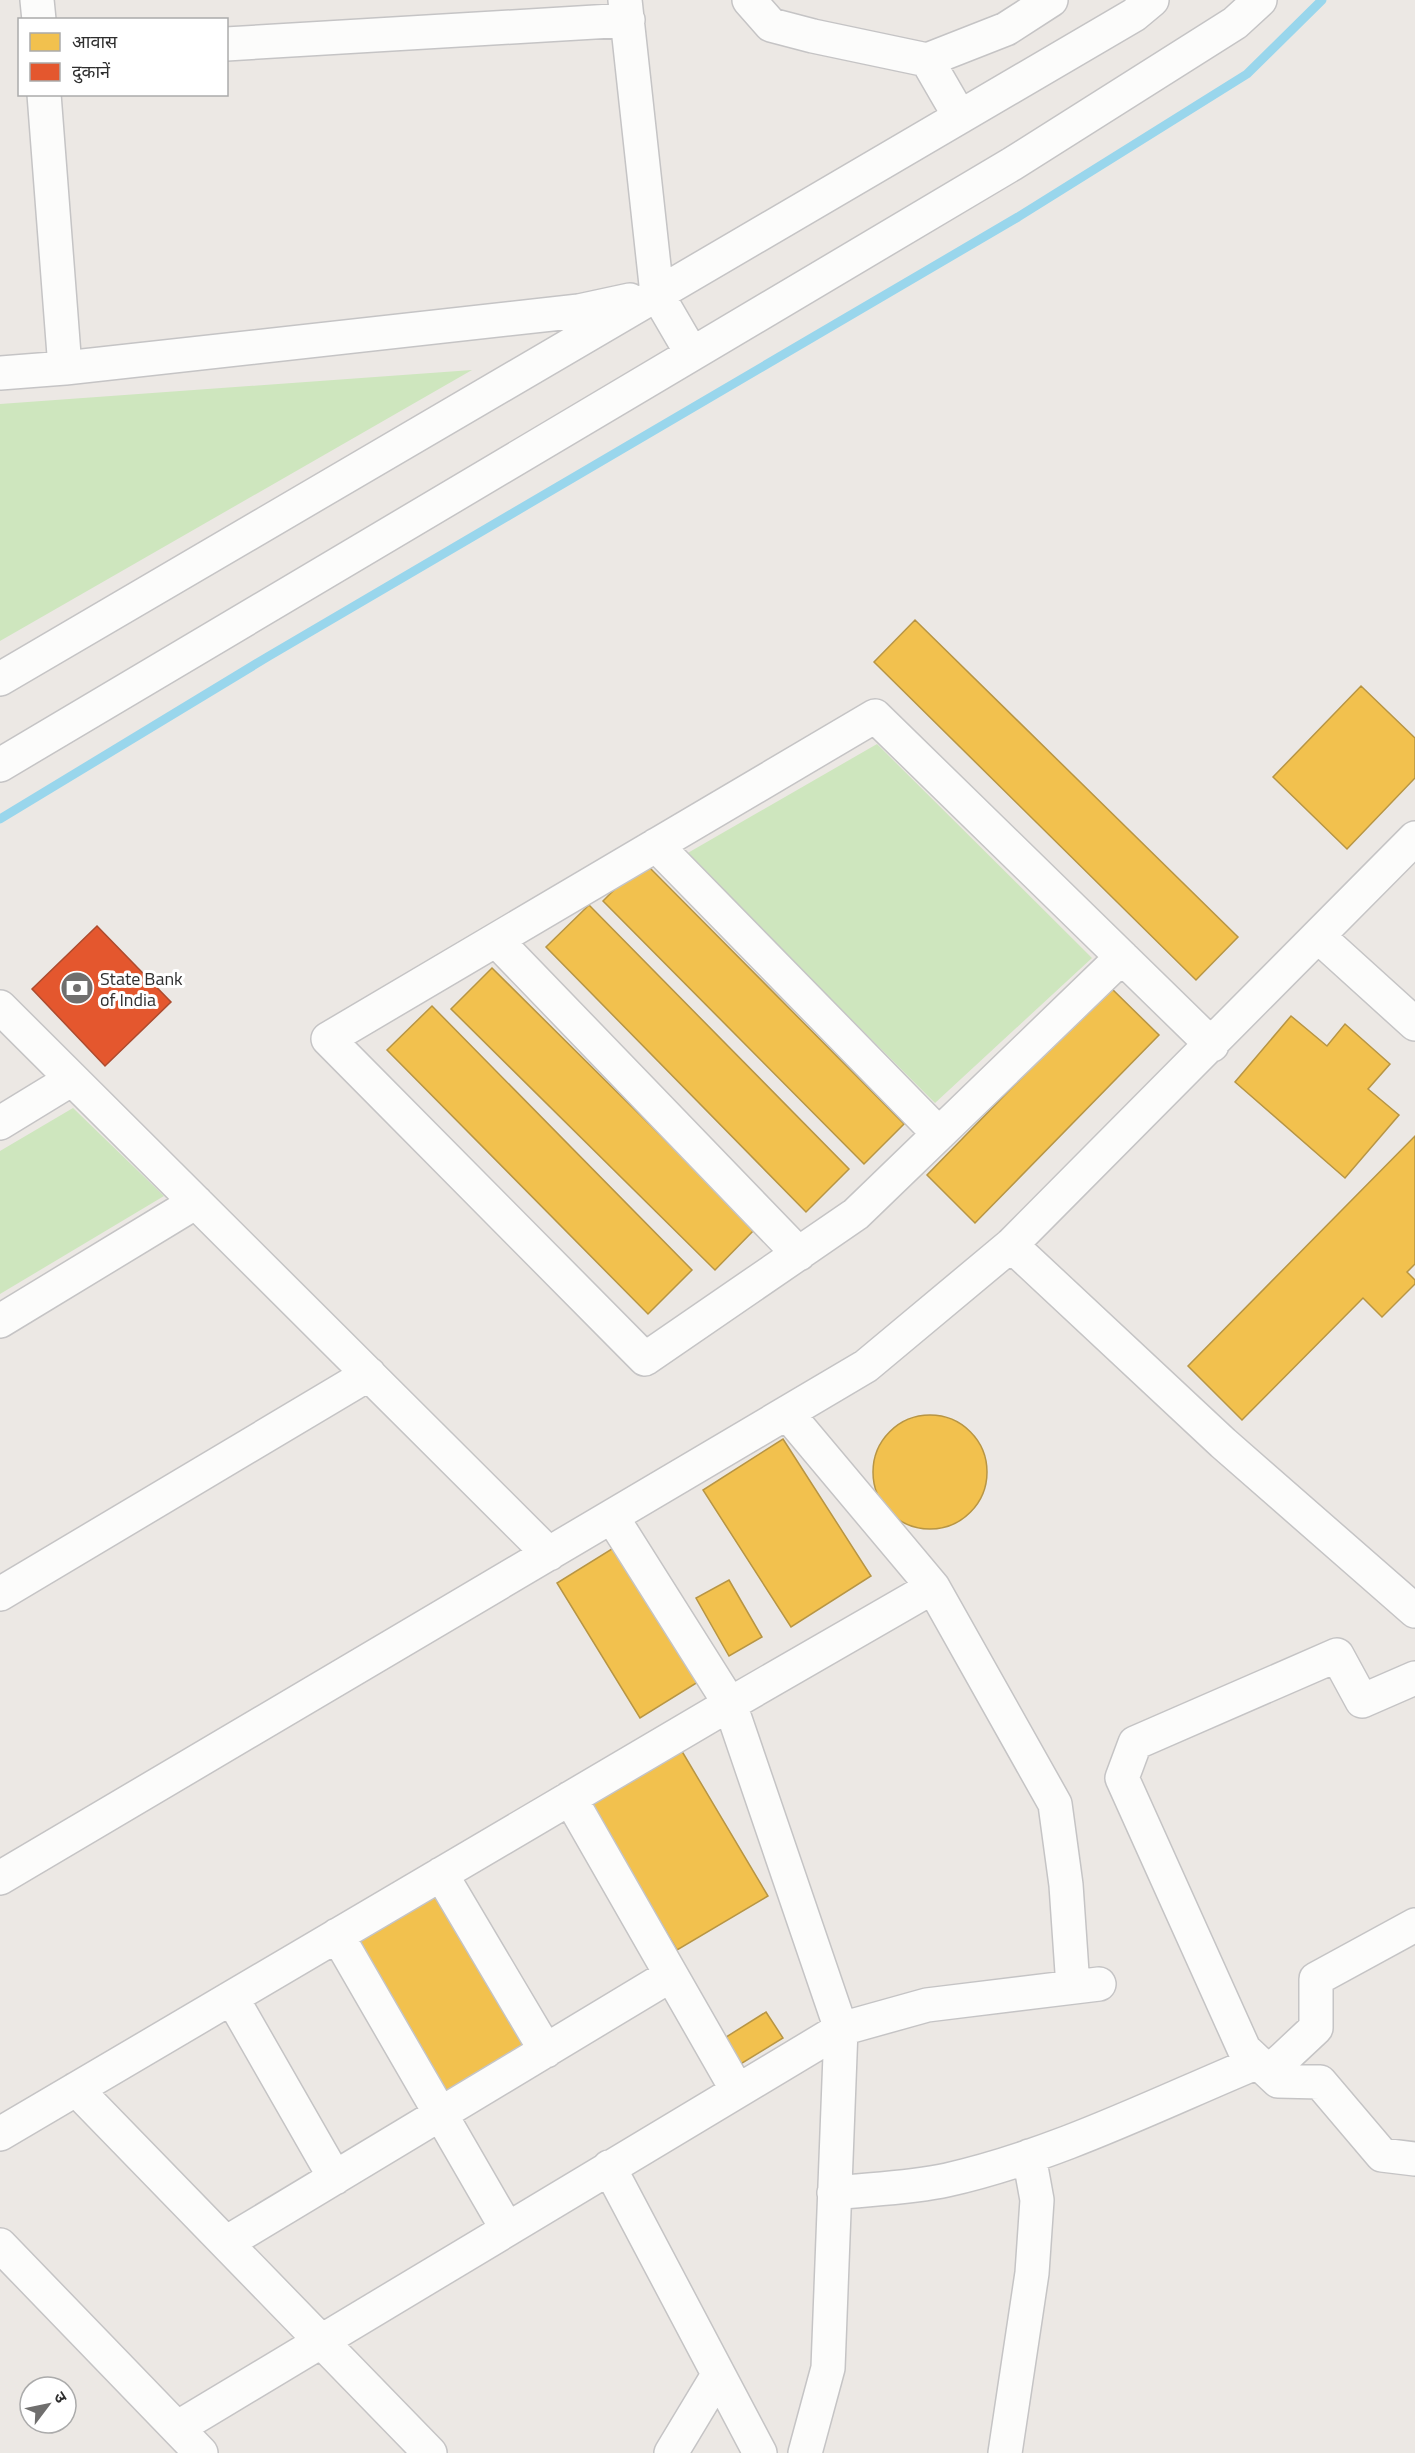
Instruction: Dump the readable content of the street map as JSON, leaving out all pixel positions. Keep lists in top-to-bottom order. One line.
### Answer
{"places":{"bank":["State Bank of India"]},"legend":["आवास","दुकानें"],"north":"top right"}
